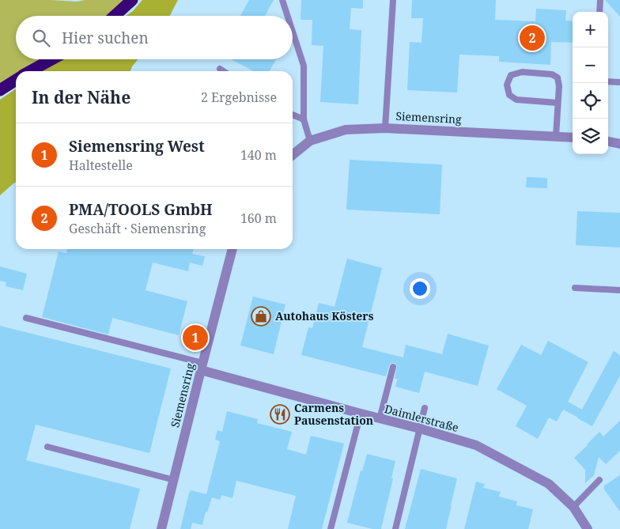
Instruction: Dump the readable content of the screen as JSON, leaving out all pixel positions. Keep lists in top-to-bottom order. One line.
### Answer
{"streets":{"street":["Siemensring","Daimlerstraße"]},"crossings":[["Siemensring","Daimlerstraße"]],"places":{"shop":["Autohaus Kösters"],"restaurant":["Carmens Pausenstation"]},"page":{"map_buttons":["+","−"],"search":"Hier suchen","pins":["2","1"],"heading":["In der Nähe","2 Ergebnisse"],"list":[{"mark":"1","name":"Siemensring West","note":"Haltestelle","value":"140 m"},{"mark":"2","name":"PMA/TOOLS GmbH","note":"Geschäft · Siemensring","value":"160 m"}]}}
